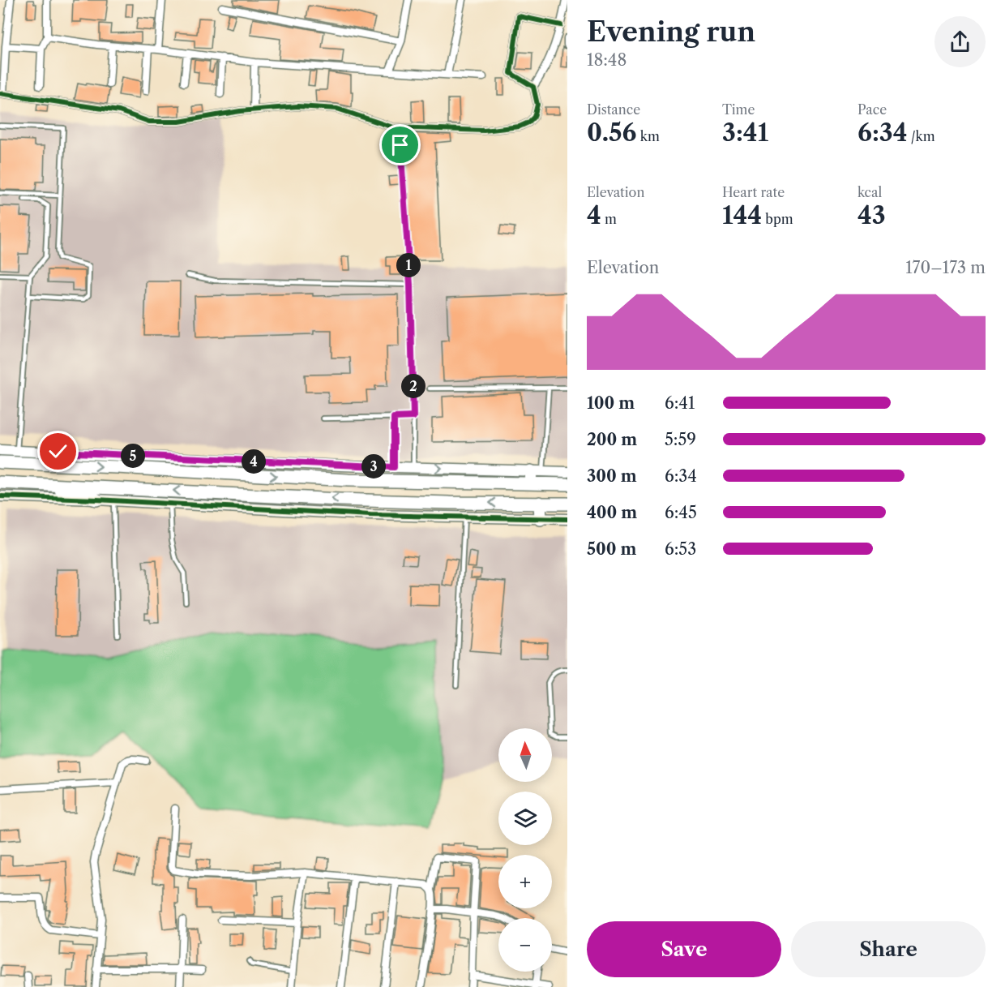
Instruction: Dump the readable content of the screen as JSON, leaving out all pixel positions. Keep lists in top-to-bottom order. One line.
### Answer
{"north":"top","page":{"heading":["Evening run","18:48"],"stats":[["Distance","0.56 km"],["Time","3:41"],["Pace","6:34 /km"],["Elevation","4 m"],["Heart rate","144 bpm"],["kcal","43"]],"chart":["Elevation","170–173 m"],"pins":["1","2","5","4","3"],"list":[{"name":"100 m","note":"6:41"},{"name":"200 m","note":"5:59"},{"name":"300 m","note":"6:34"},{"name":"400 m","note":"6:45"},{"name":"500 m","note":"6:53"}],"map_buttons":["+","−"],"buttons":["Save","Share"]}}
